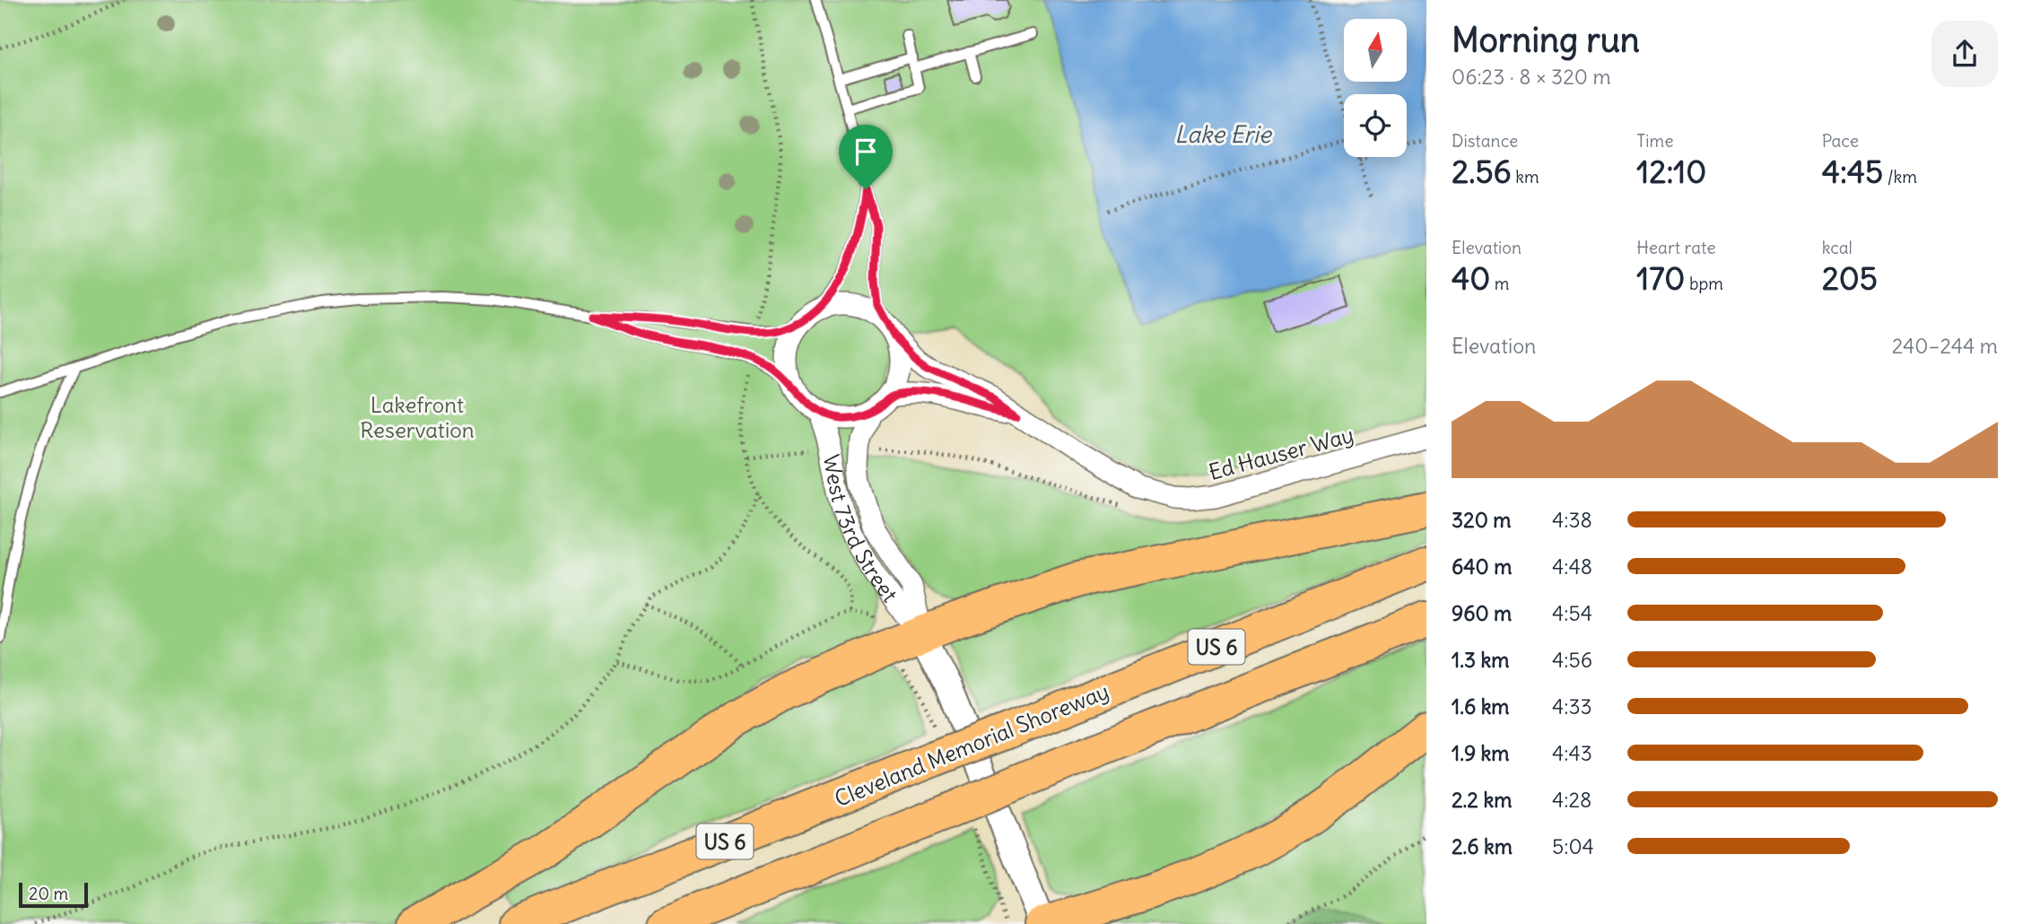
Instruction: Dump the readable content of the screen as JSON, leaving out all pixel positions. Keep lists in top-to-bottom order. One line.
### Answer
{"streets":{"highway":["US 6","Cleveland Memorial Shoreway"],"street":["Ed Hauser Way","West 73rd Street"]},"crossings":[["Ed Hauser Way","West 73rd Street"]],"water":["Lake Erie"],"parks":["Lakefront Reservation"],"scale_bar":"20 m","north":"top","page":{"heading":["Morning run","06:23 · 8 × 320 m"],"stats":[["Distance","2.56 km"],["Time","12:10"],["Pace","4:45 /km"],["Elevation","40 m"],["Heart rate","170 bpm"],["kcal","205"]],"chart":["Elevation","240–244 m"],"list":[{"name":"320 m","note":"4:38"},{"name":"640 m","note":"4:48"},{"name":"960 m","note":"4:54"},{"name":"1.3 km","note":"4:56"},{"name":"1.6 km","note":"4:33"},{"name":"1.9 km","note":"4:43"},{"name":"2.2 km","note":"4:28"},{"name":"2.6 km","note":"5:04"}],"scale":"20 m"}}
